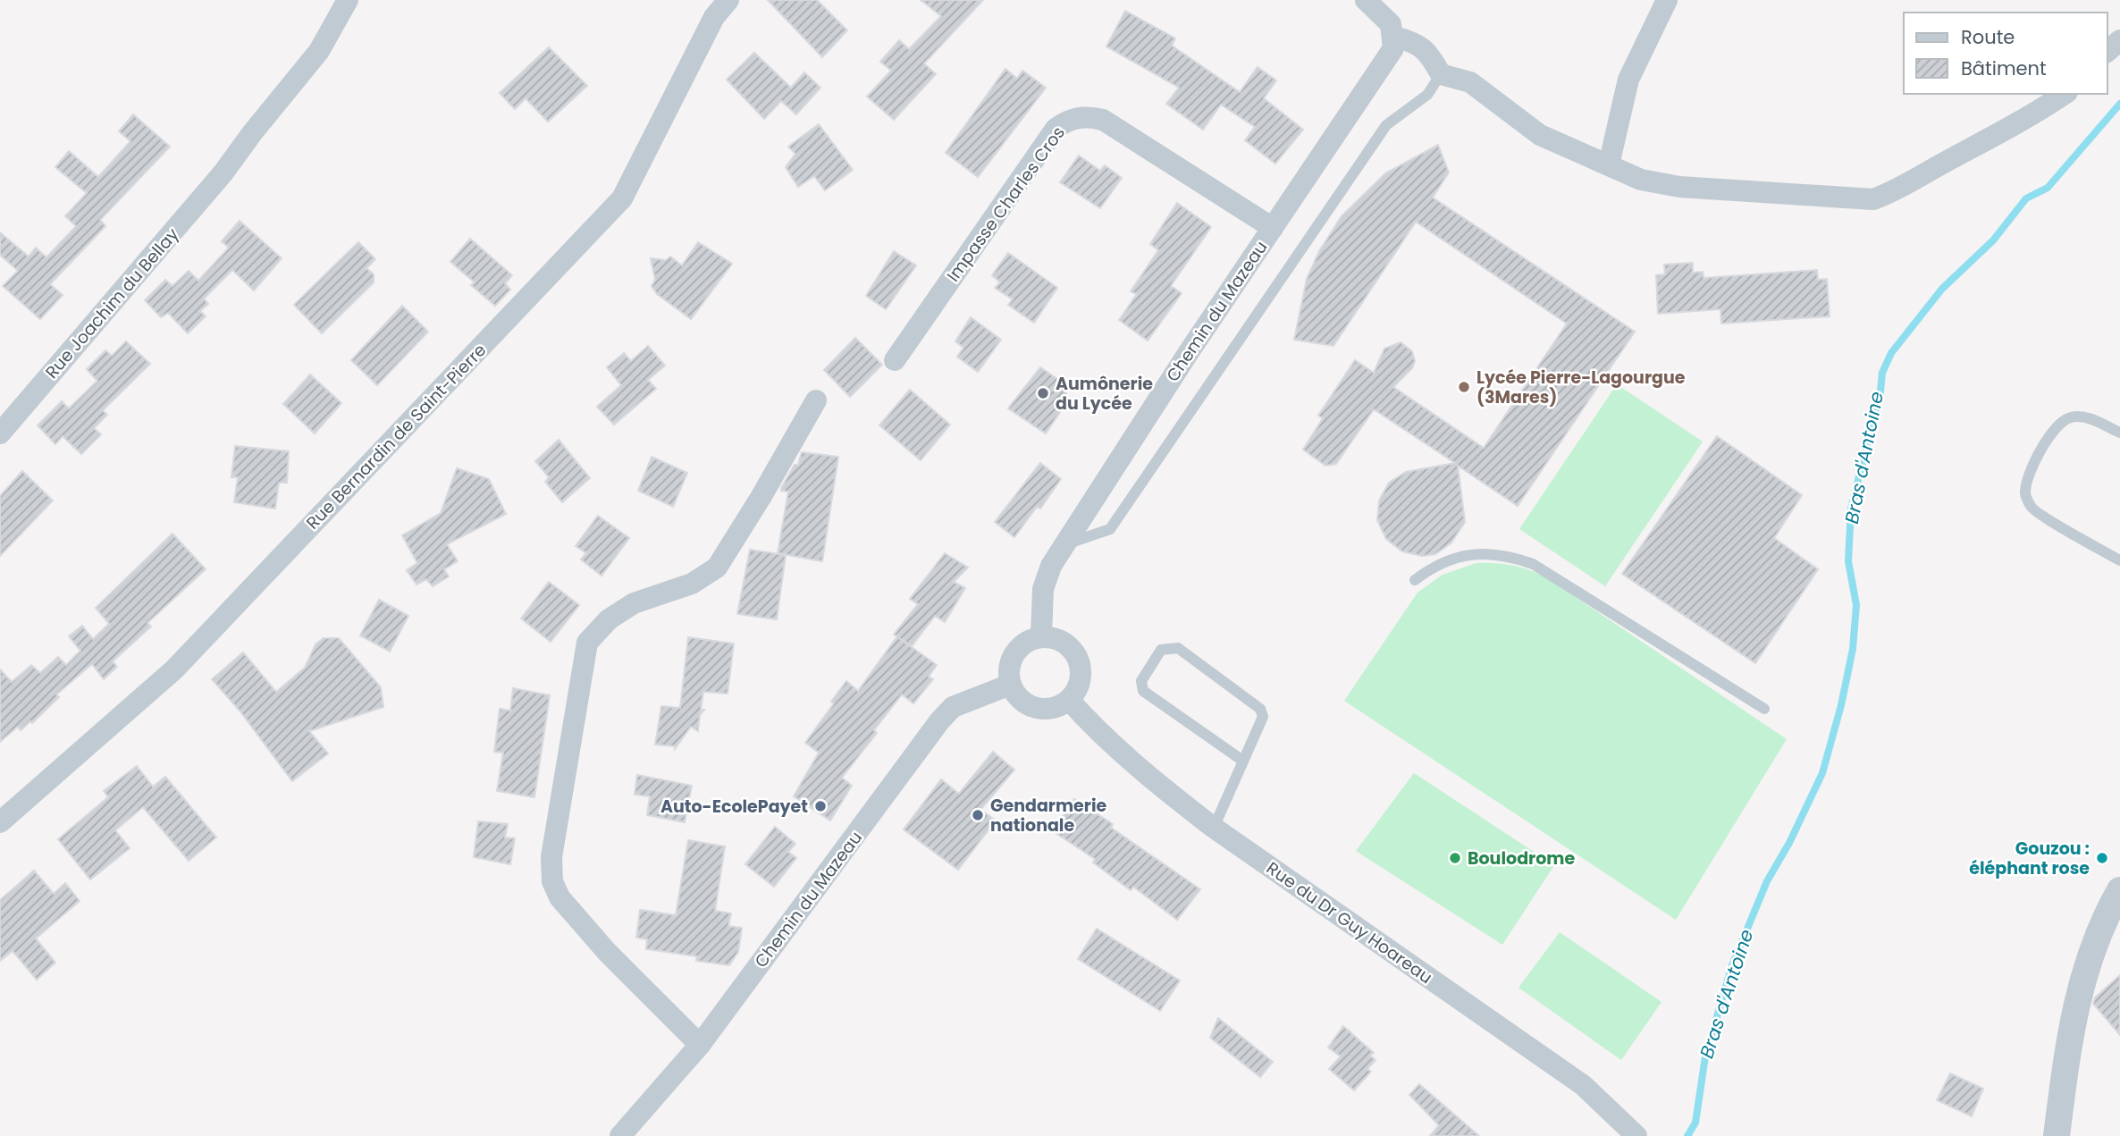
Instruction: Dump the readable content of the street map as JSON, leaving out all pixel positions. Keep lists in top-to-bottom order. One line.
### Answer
{"streets":{"street":["Impasse Charles Cros","Rue Joachim du Bellay","Chemin du Mazeau","Rue Bernardin de Saint-Pierre","Rue du Dr Guy Hoareau"]},"crossings":[["Impasse Charles Cros","Chemin du Mazeau"],["Chemin du Mazeau","Rue du Dr Guy Hoareau"]],"water":["Bras d'Antoine"],"places":["Lycée Pierre-Lagourgue (3Mares)","Aumônerie du Lycée","Auto-EcolePayet","Gendarmerie nationale","Boulodrome","Gouzou : éléphant rose"],"legend":["Route","Bâtiment"]}
